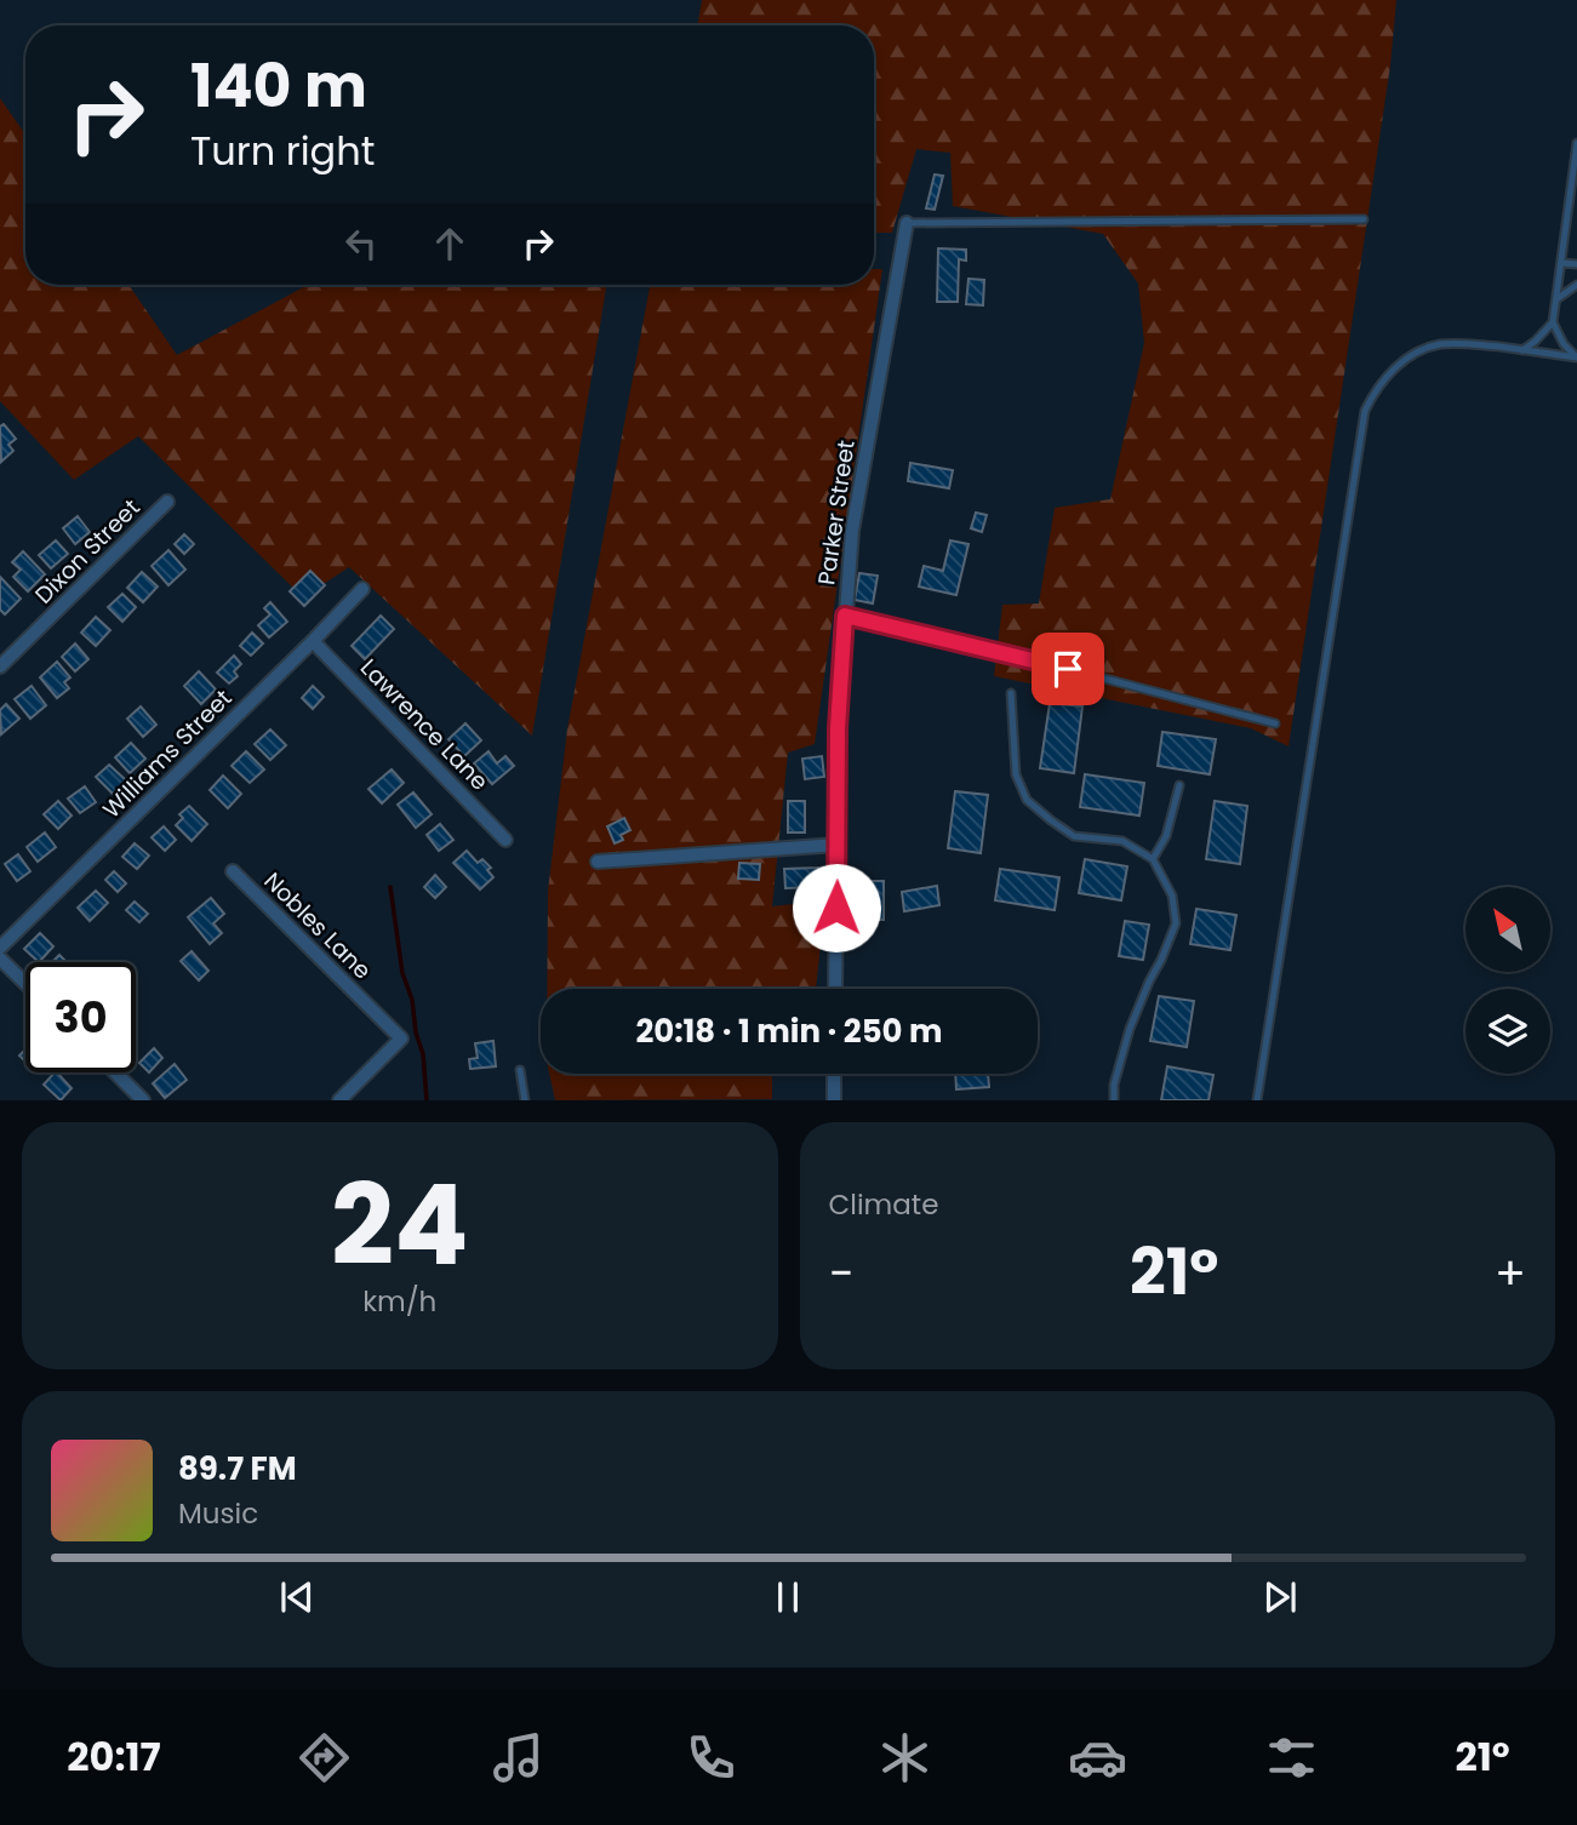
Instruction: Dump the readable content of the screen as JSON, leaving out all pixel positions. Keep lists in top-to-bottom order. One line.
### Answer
{"streets":{"street":["Parker Street","Dixon Street","Lawrence Lane","Williams Street","Nobles Lane"]},"crossings":[["Lawrence Lane","Williams Street"]],"north":"top left","page":{"turn":["140 m","Turn right"],"limit":"30","trip":"20:18 · 1 min · 250 m","tile":[["24","km/h"],"Climate"],"heat":["−","21°","+"],"song":["89.7 FM","Music"],"tabs":["20:17","21°"]}}
